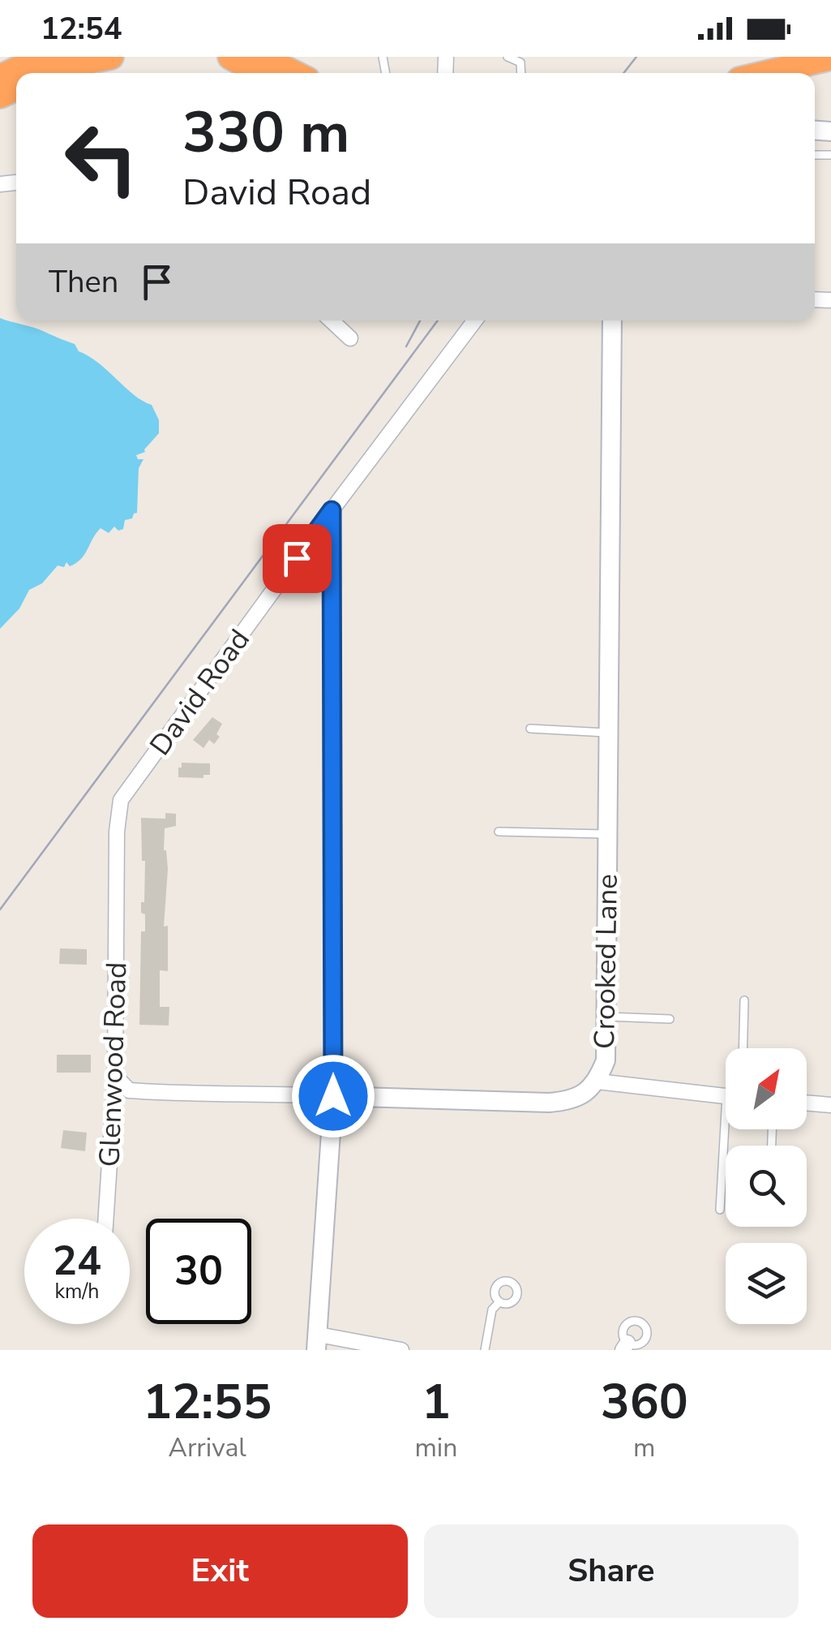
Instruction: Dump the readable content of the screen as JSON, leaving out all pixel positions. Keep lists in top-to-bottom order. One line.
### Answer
{"streets":{"street":["David Road","Crooked Lane","Glenwood Road"]},"crossings":[["David Road","Glenwood Road"]],"north":"top right","page":{"status":"12:54","turn":["330 m","David Road"],"then":"Then","speed":"24 km/h","limit":"30","eta":["12:55","Arrival","1","min","360","m"],"buttons":["Exit","Share"]}}
